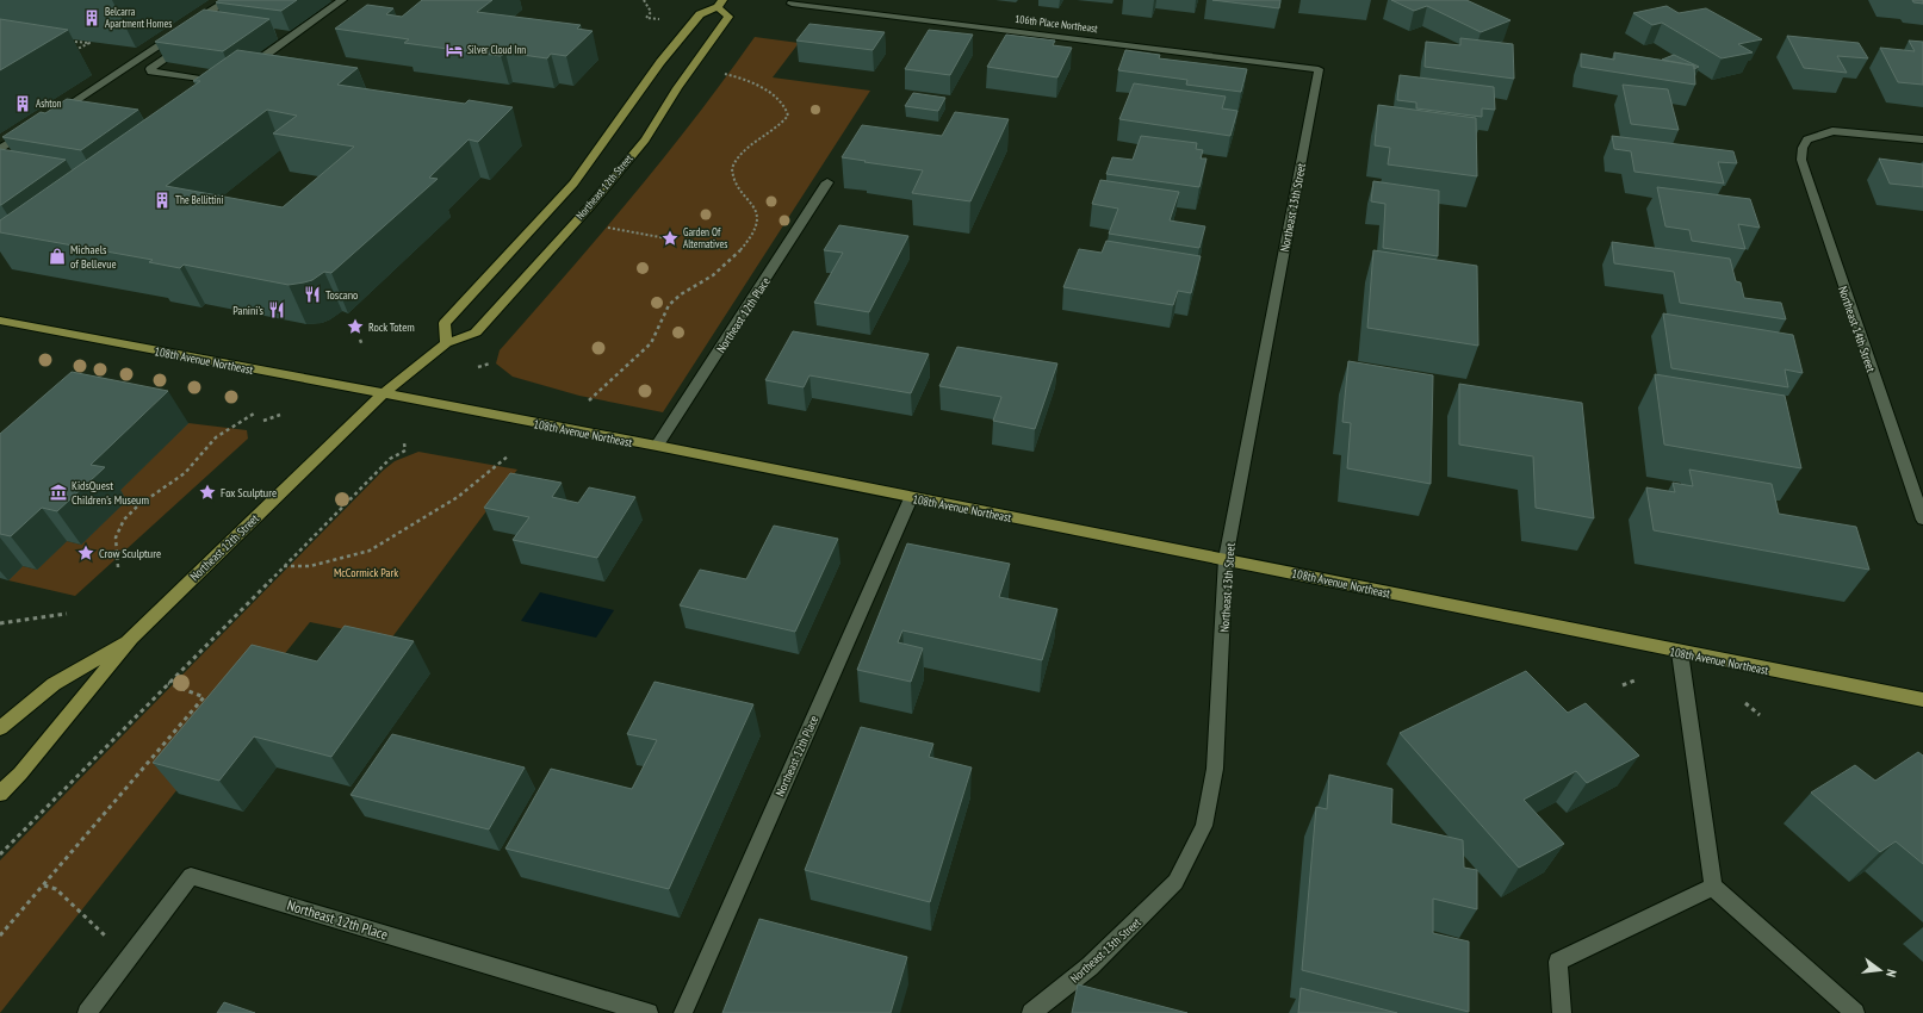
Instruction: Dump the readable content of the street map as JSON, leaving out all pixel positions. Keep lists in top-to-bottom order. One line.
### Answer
{"streets":{"main road":["Northeast 12th Street","108th Avenue Northeast"],"street":["106th Place Northeast","Northeast 13th Street","Northeast 12th Place","Northeast 14th Street"]},"crossings":[["106th Place Northeast","Northeast 13th Street"],["Northeast 12th Street","108th Avenue Northeast"],["Northeast 13th Street","108th Avenue Northeast"],["Northeast 12th Place","108th Avenue Northeast"]],"parks":["McCormick Park"],"places":{"building":["Belcarra Apartment Homes","Ashton","The Bellittini"],"hotel":["Silver Cloud Inn"],"place":["Garden Of Alternatives","Rock Totem","Fox Sculpture","Crow Sculpture"],"shop":["Michaels of Bellevue"],"restaurant":["Toscano","Panini’s"],"museum":["KidsQuest Children's Museum"]},"north":"right"}
